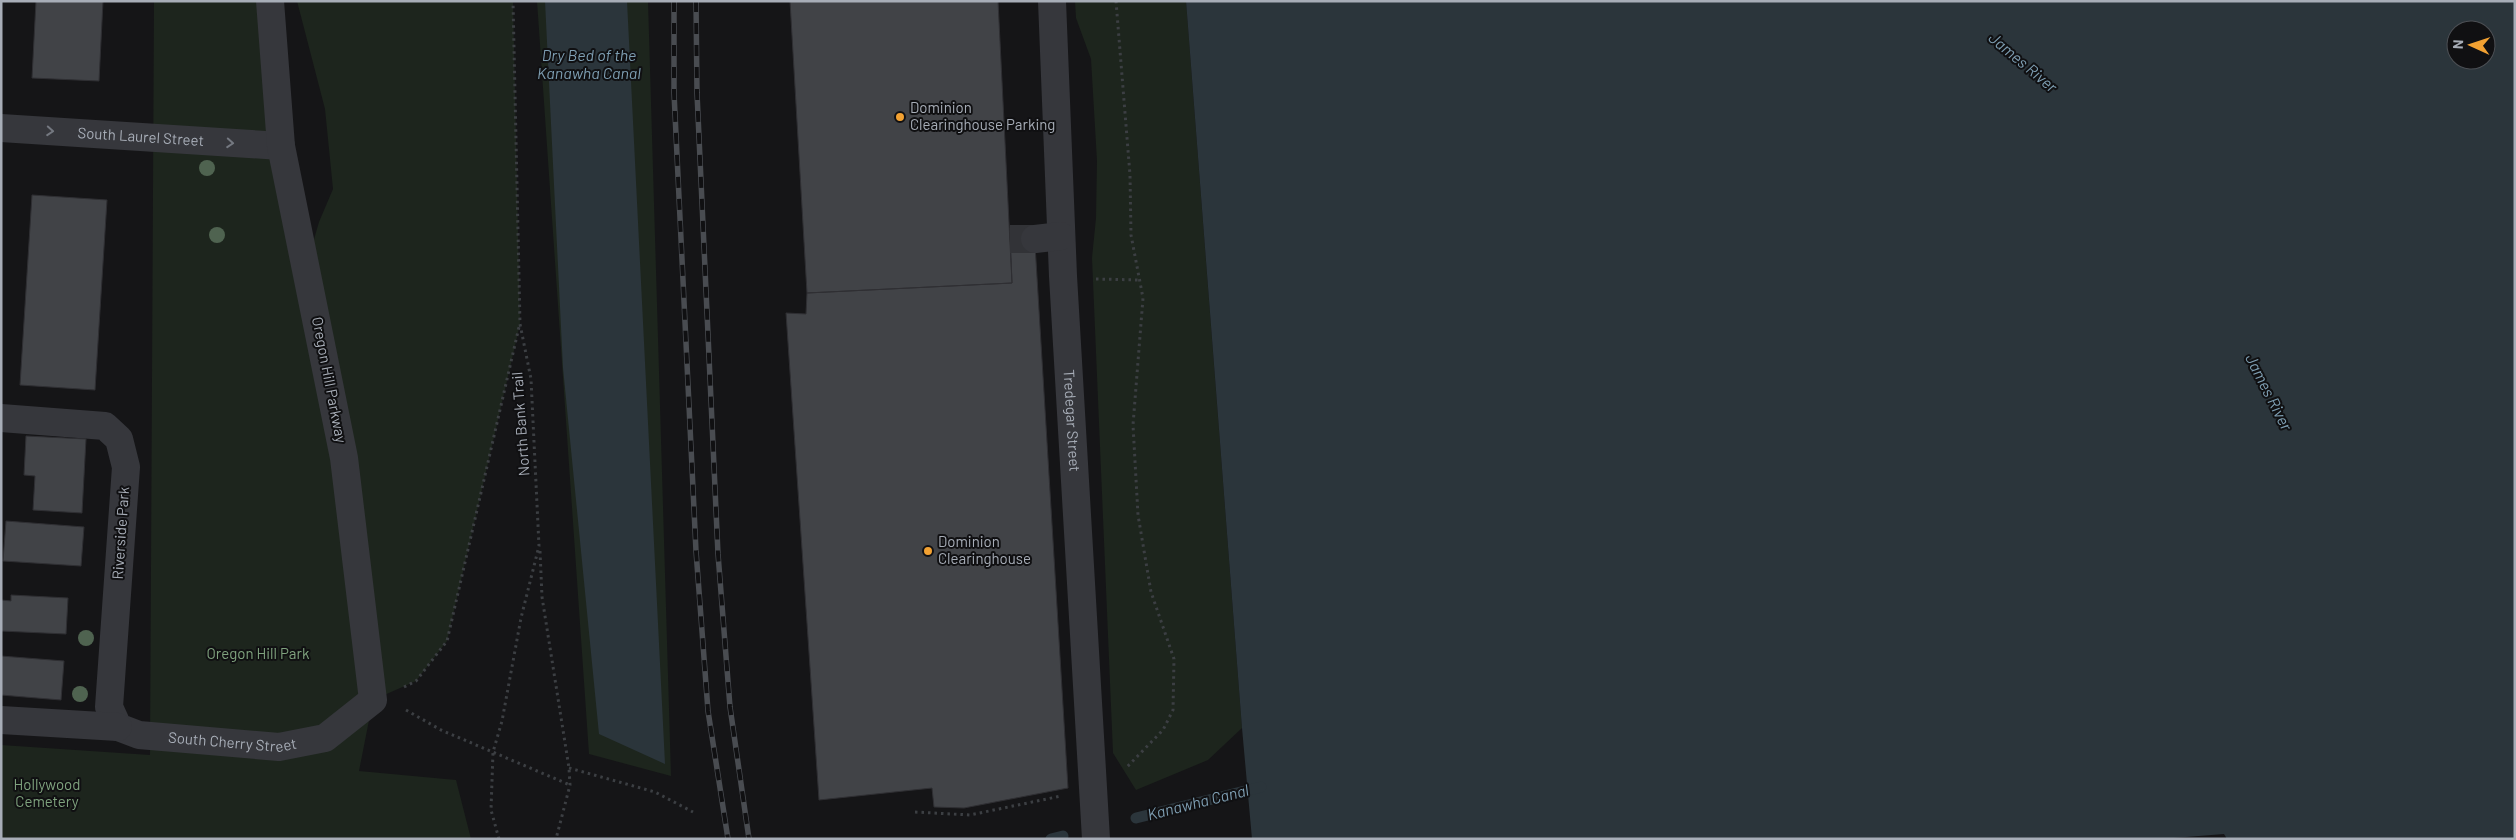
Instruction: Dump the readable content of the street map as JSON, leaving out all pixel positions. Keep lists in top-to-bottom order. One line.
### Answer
{"streets":{"street":["South Laurel Street","Oregon Hill Parkway","Tredegar Street","Riverside Park","South Cherry Street"],"path":["North Bank Trail"]},"crossings":[["South Laurel Street","Oregon Hill Parkway"],["Oregon Hill Parkway","South Cherry Street"],["Riverside Park","South Cherry Street"]],"one_way":["South Laurel Street"],"water":["Dry Bed of the Kanawha Canal","James River","Kanawha Canal"],"parks":["Oregon Hill Park","Hollywood Cemetery"],"places":["Dominion Clearinghouse Parking","Dominion Clearinghouse"],"north":"left"}
